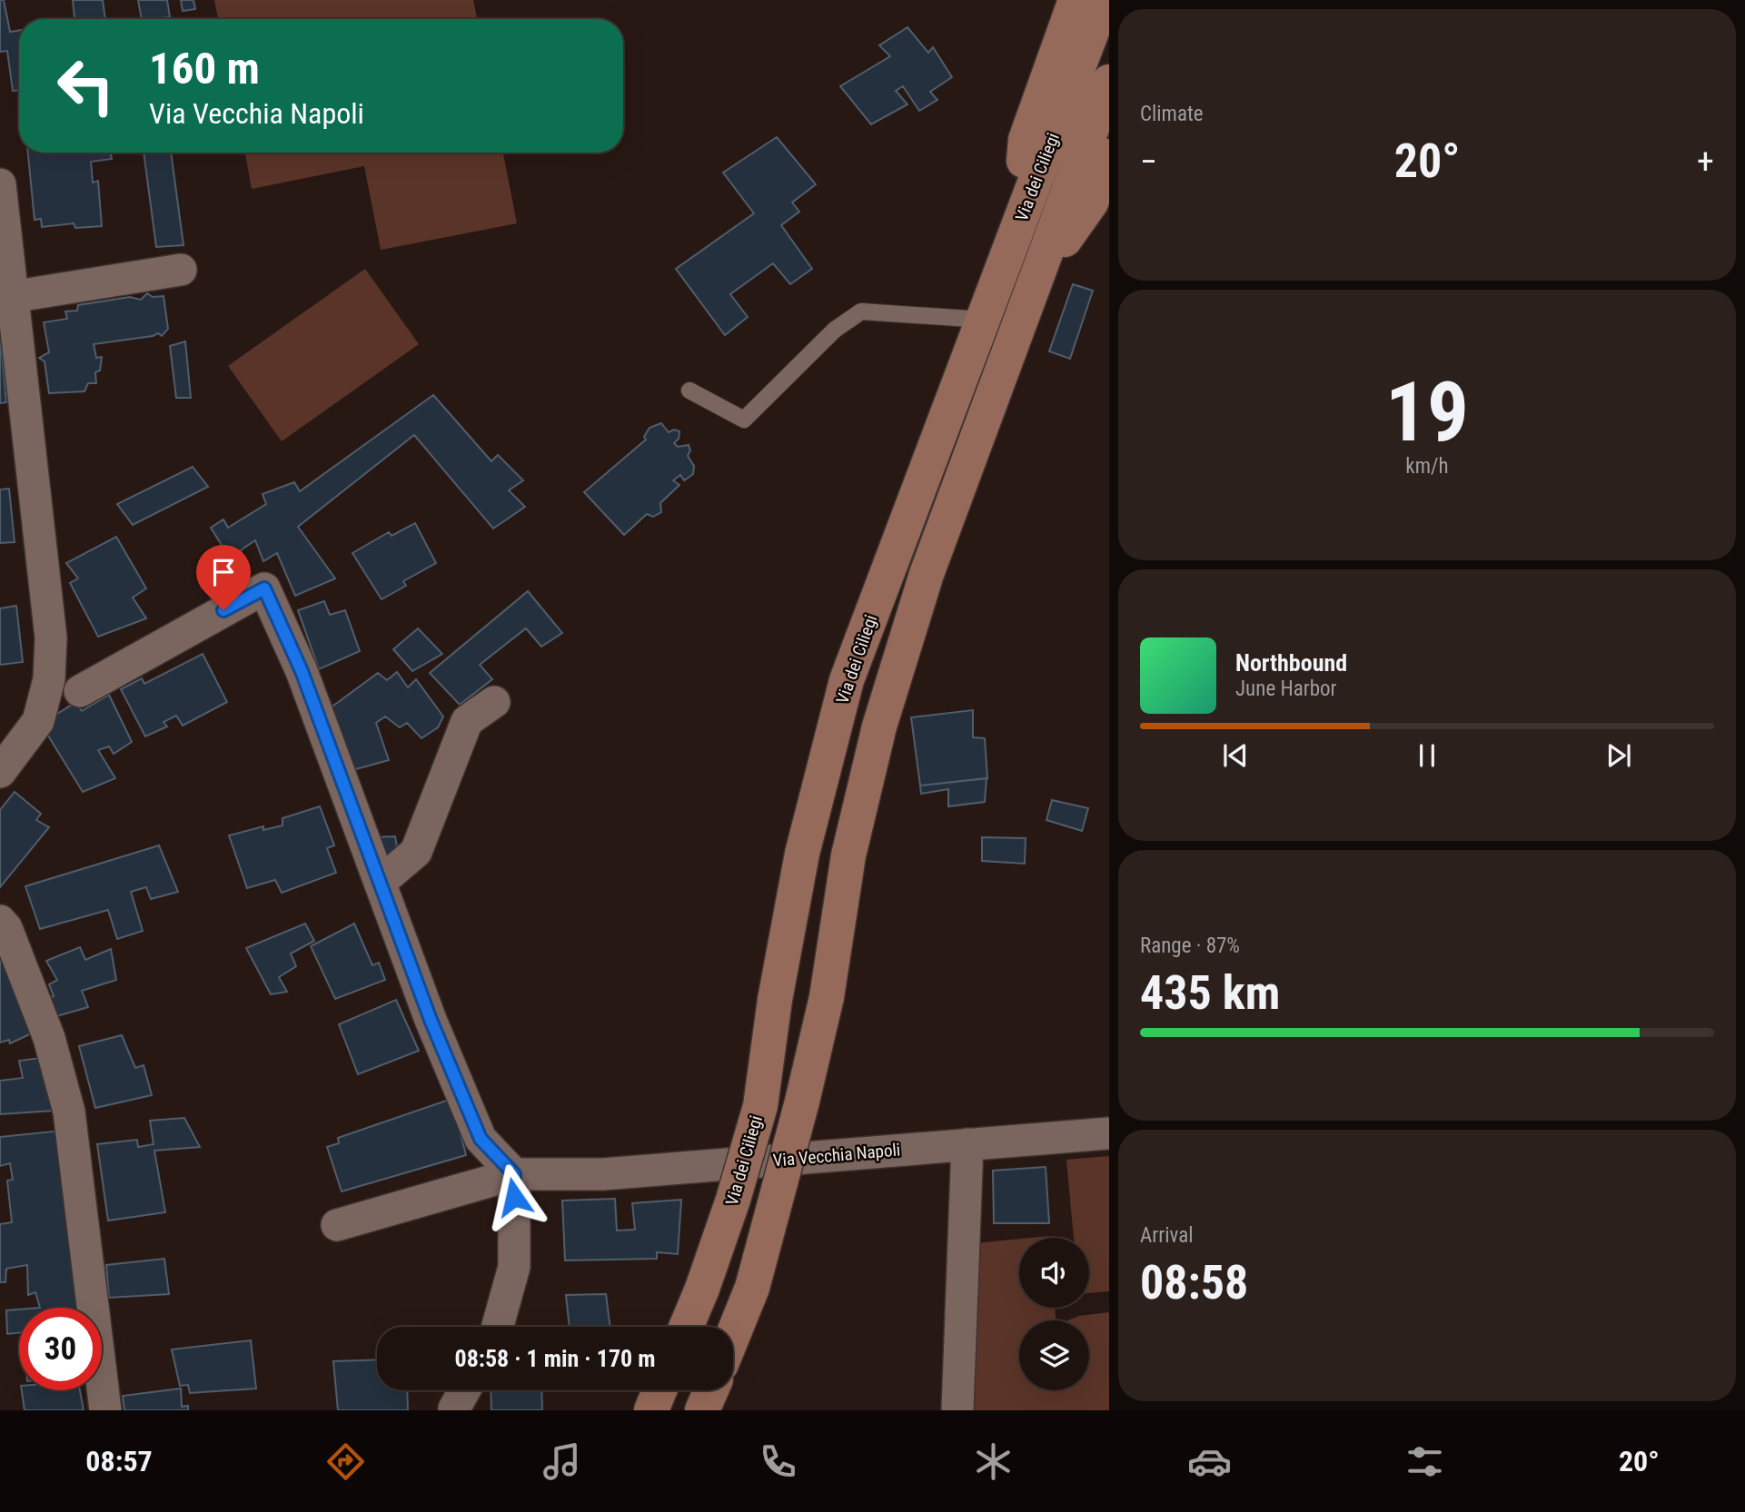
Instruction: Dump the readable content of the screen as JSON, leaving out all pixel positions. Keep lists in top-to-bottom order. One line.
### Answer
{"streets":{"main road":["Via dei Ciliegi"],"street":["Via Vecchia Napoli"]},"page":{"tile":["Climate",["19","km/h"],["Range · 87%","435 km"],["Arrival","08:58"]],"turn":["160 m","Via Vecchia Napoli"],"heat":["−","20°","+"],"song":["Northbound","June Harbor"],"limit":"30","trip":"08:58 · 1 min · 170 m","tabs":["08:57","20°"]}}
